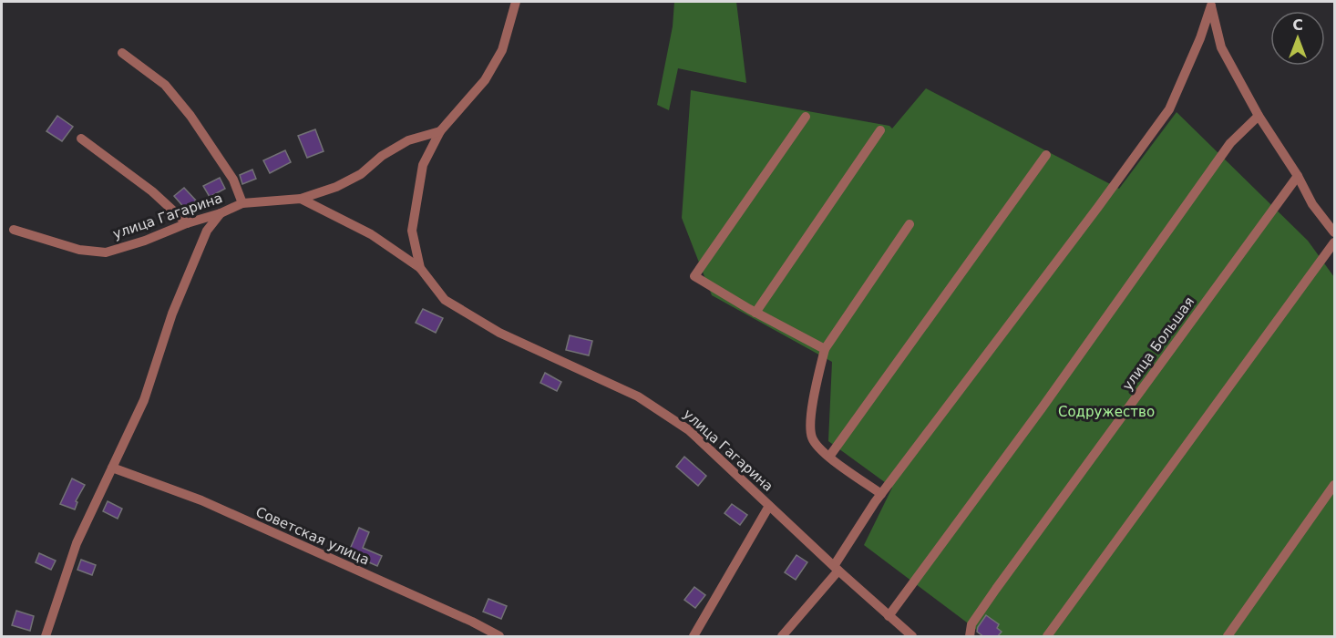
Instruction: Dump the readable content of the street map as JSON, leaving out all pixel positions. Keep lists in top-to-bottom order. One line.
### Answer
{"streets":{"street":["улица Гагарина","улица Большая","Советская улица"]},"parks":["Содружество"],"north":"top"}
